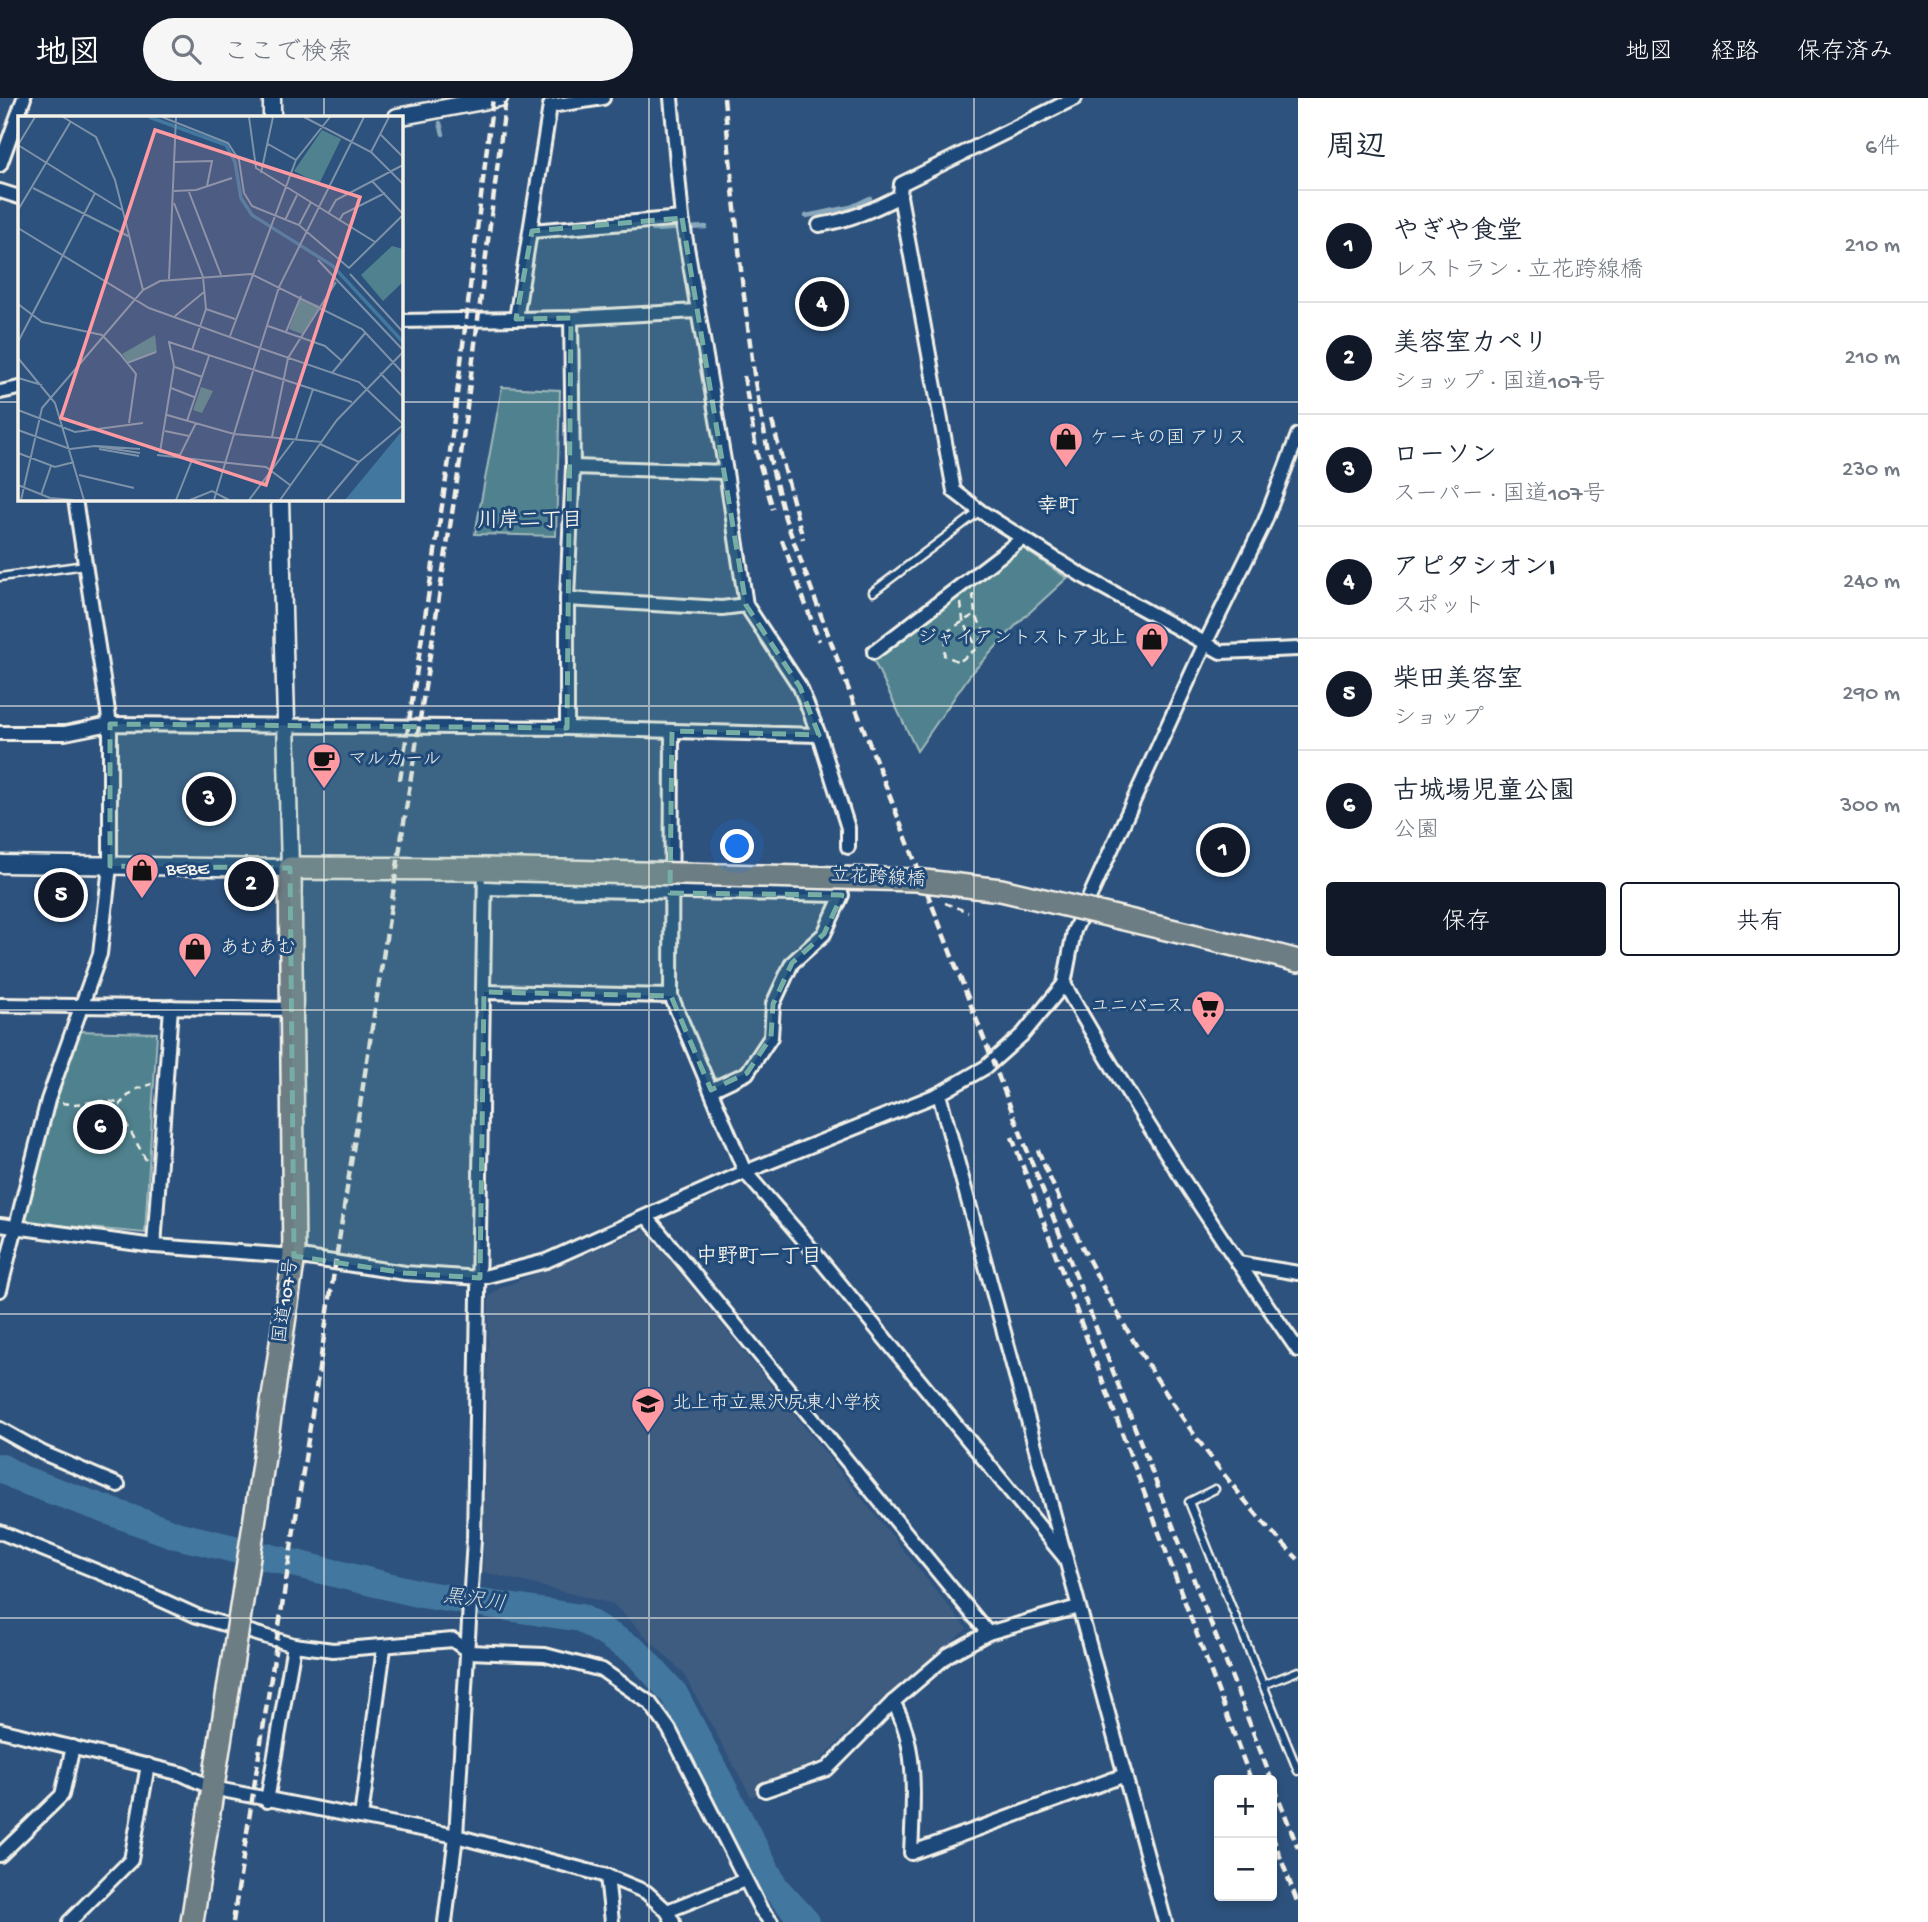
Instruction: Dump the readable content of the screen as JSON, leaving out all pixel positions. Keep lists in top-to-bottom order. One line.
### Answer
{"streets":{"highway":["立花跨線橋","国道107号"]},"districts":["幸町","川岸二丁目","中野町一丁目"],"water":["黒沢川"],"places":{"shop":["ケーキの国 アリス","ジャイアントストア北上","BEBE","あむあむ"],"cafe":["マルカール"],"supermarket":["ユニバース"],"school or university":["北上市立黒沢尻東小学校"]},"page":{"header":"地図","search":"ここで検索","nav":["地図","経路","保存済み"],"heading":["周辺","6件"],"list":[{"mark":"1","name":"やぎや食堂","note":"レストラン · 立花跨線橋","value":"210 m"},{"mark":"2","name":"美容室カペリ","note":"ショップ · 国道107号","value":"210 m"},{"mark":"3","name":"ローソン","note":"スーパー · 国道107号","value":"230 m"},{"mark":"4","name":"アピタシオンI","note":"スポット","value":"240 m"},{"mark":"5","name":"柴田美容室","note":"ショップ","value":"290 m"},{"mark":"6","name":"古城場児童公園","note":"公園","value":"300 m"}],"pins":["4","3","1","2","5","6"],"buttons":["保存","共有"],"map_buttons":["+","−"]}}
